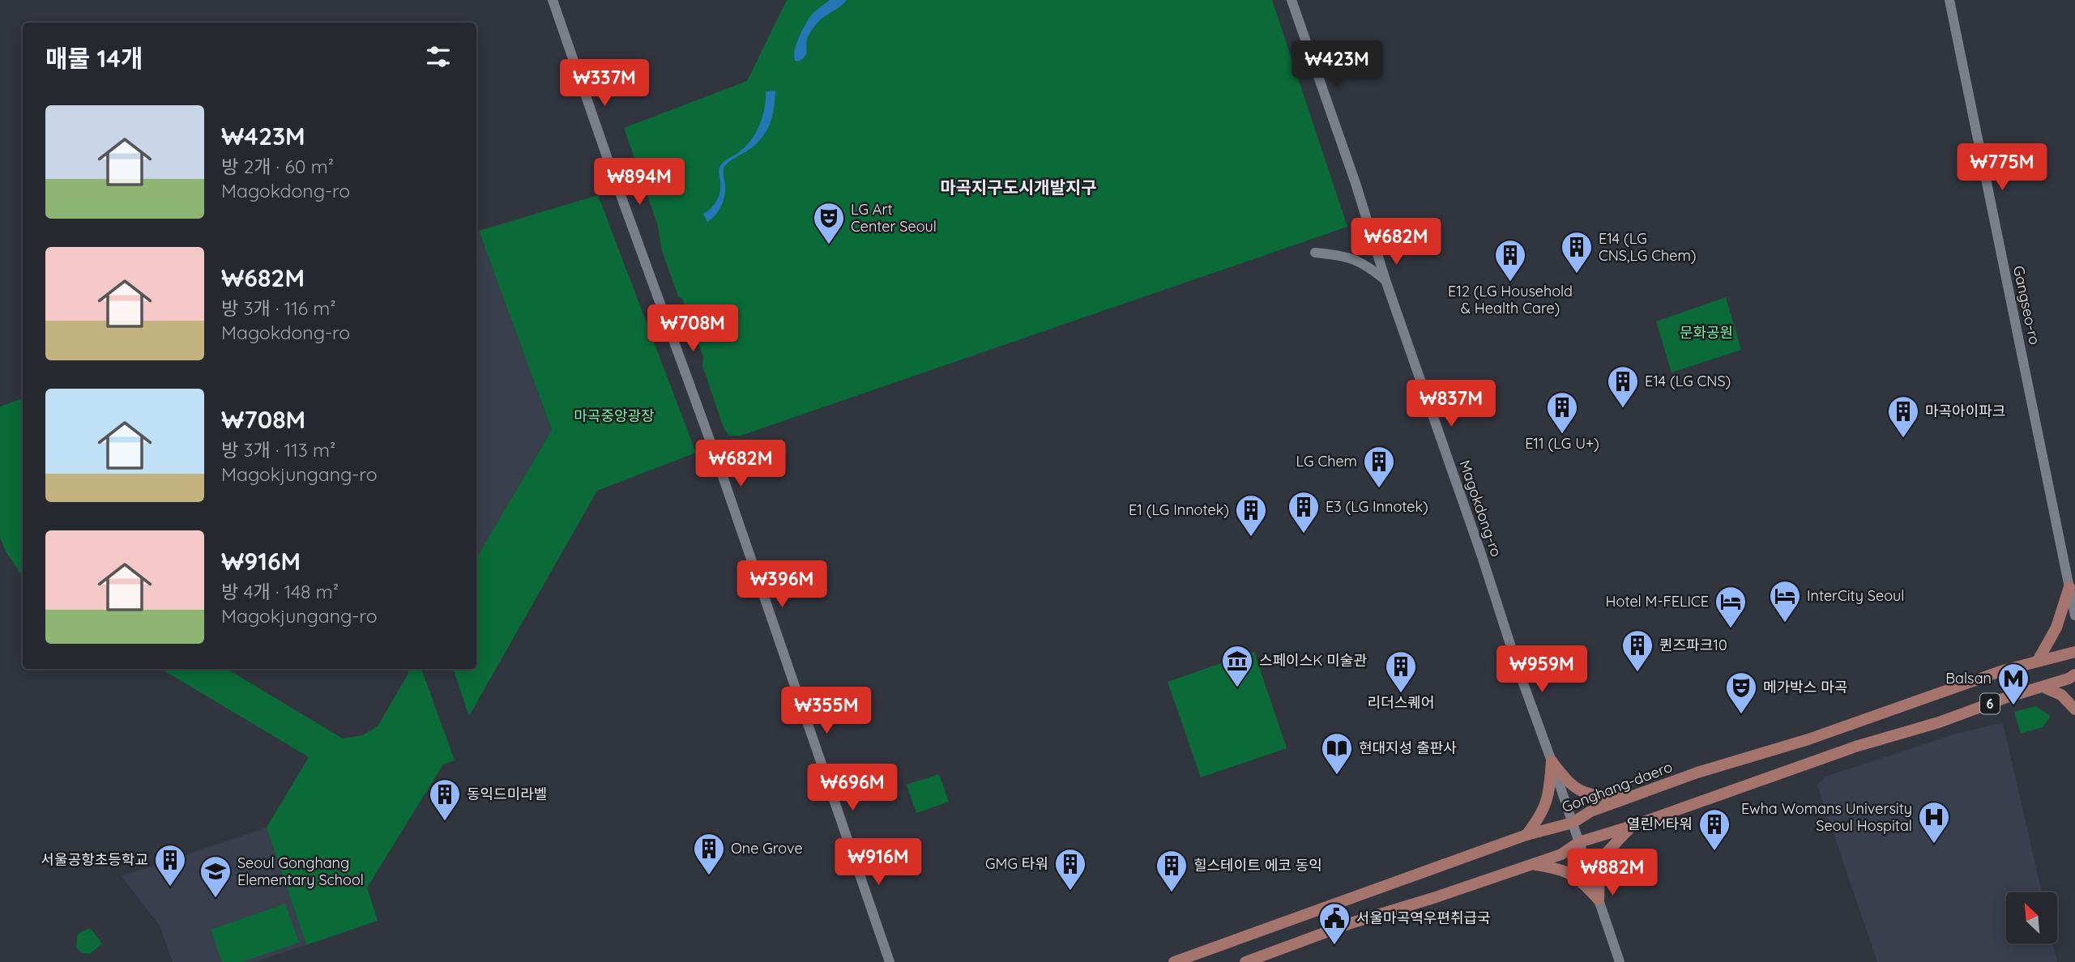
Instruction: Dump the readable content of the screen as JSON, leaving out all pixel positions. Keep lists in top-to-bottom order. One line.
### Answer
{"streets":{"main road":["Gangseo-ro","Magokdong-ro","6","Gonghang-daero"]},"crossings":[["Magokdong-ro","6"],["Magokdong-ro","Gonghang-daero"]],"districts":["마곡지구도시개발지구"],"parks":["문화공원","마곡중앙광장"],"places":{"theatre":["LG Art Center Seoul","메가박스 마곡"],"building":["E14 (LG CNS,LG Chem)","E12 (LG Household & Health Care)","E14 (LG CNS)","E11 (LG U+)","마곡아이파크","LG Chem","E3 (LG Innotek)","E1 (LG Innotek)","퀸즈파크10","리더스퀘어","동익드미라벨","열린M타워","One Grove","서울공항초등학교","GMG 타워","힐스테이트 에코 동익"],"hotel":["InterCity Seoul","Hotel M-FELICE"],"museum":["스페이스K 미술관"],"metro station":["Balsan"],"library":["현대지성 출판사"],"hospital":["Ewha Womans University Seoul Hospital"],"school or university":["Seoul Gonghang Elementary School"],"public building":["서울마곡역우편취급국"]},"north":"top left","page":{"heading":"매물 14개","price":["₩423M","₩337M","₩775M","₩894M","₩682M","₩708M","₩837M","₩682M","₩396M","₩959M","₩355M","₩696M","₩916M","₩882M"],"list":[{"name":"₩423M","note":"방 2개 · 60 m² · Magokdong-ro"},{"name":"₩682M","note":"방 3개 · 116 m² · Magokdong-ro"},{"name":"₩708M","note":"방 3개 · 113 m² · Magokjungang-ro"},{"name":"₩916M","note":"방 4개 · 148 m² · Magokjungang-ro"}]}}
